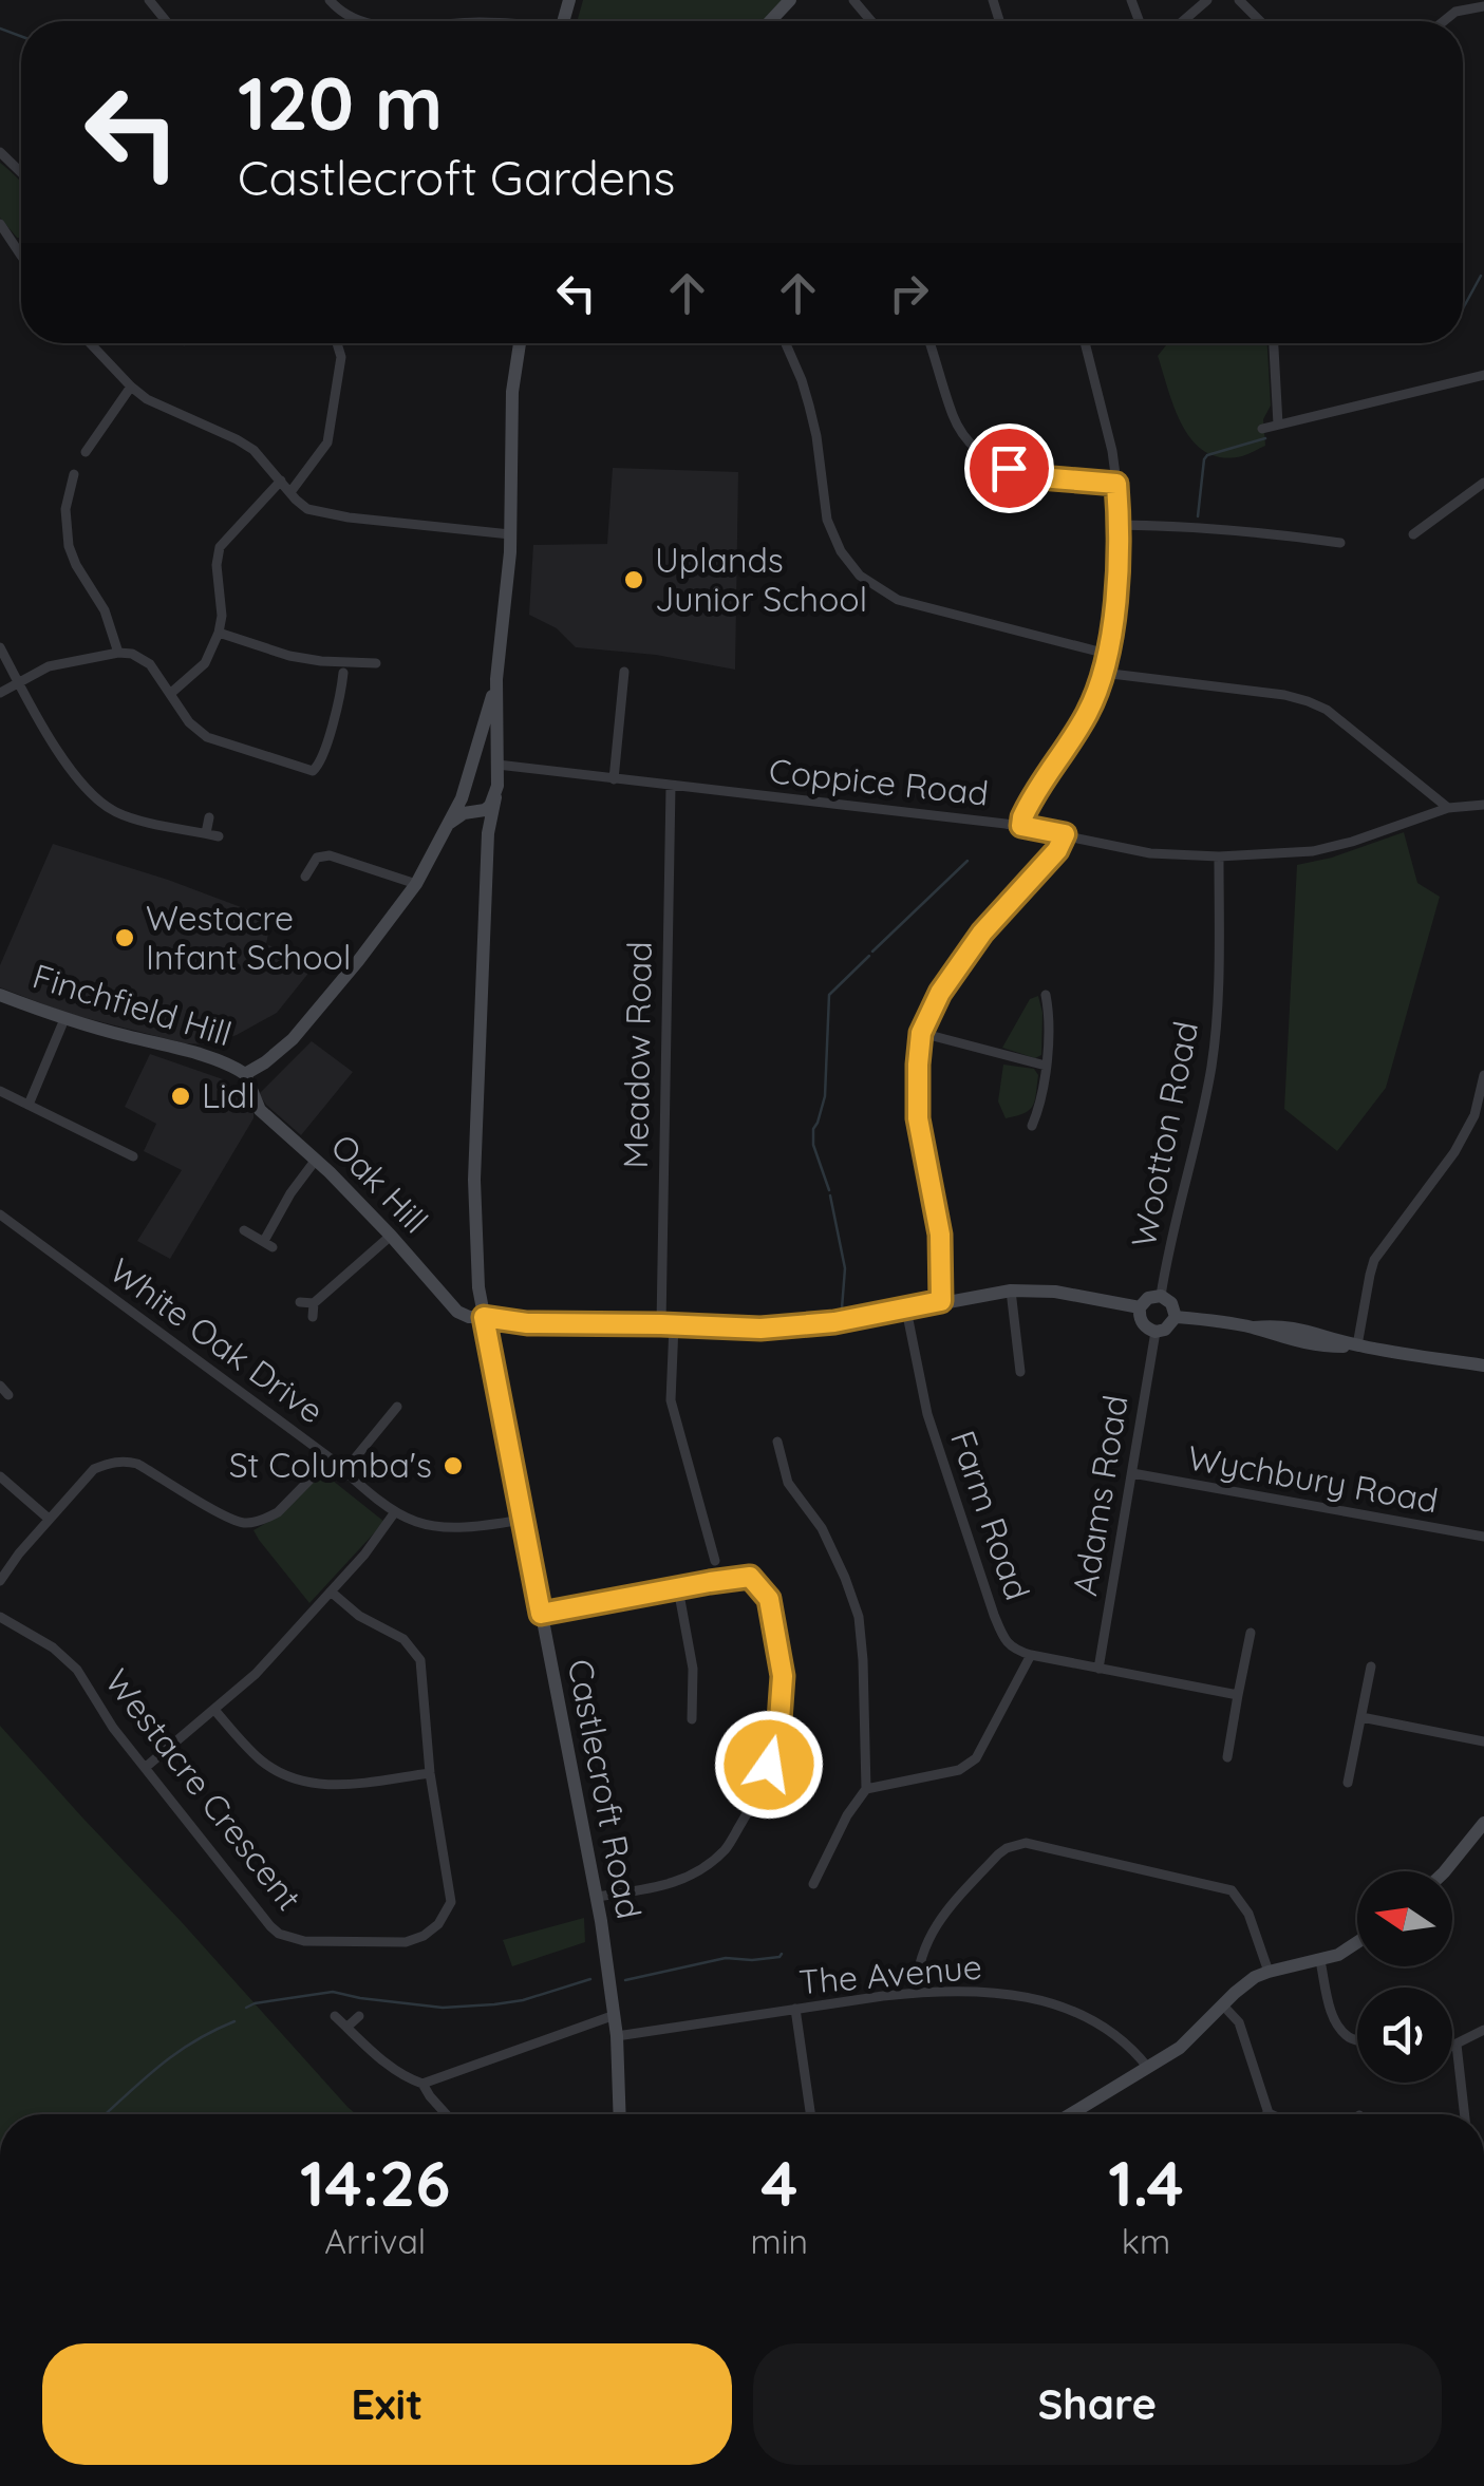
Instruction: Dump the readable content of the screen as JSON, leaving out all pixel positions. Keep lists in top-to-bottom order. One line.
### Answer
{"streets":{"street":["Coppice Road","Finchfield Hill","Meadow Road","Wootton Road","Oak Hill","White Oak Drive","Wychbury Road","Adams Road","Farm Road","Castlecroft Road","Westacre Crescent","The Avenue"]},"crossings":[["Coppice Road","Meadow Road"],["Coppice Road","Wootton Road"],["Coppice Road","Castlecroft Road"],["Finchfield Hill","Oak Hill"],["Wootton Road","Adams Road"],["Oak Hill","Castlecroft Road"],["White Oak Drive","Castlecroft Road"],["Wychbury Road","Adams Road"],["Castlecroft Road","The Avenue"]],"places":["Uplands Junior School","Westacre Infant School","Lidl","St Columba's"],"north":"left","page":{"turn":["120 m","Castlecroft Gardens"],"eta":["14:26","Arrival","4","min","1.4","km"],"buttons":["Exit","Share"]}}
